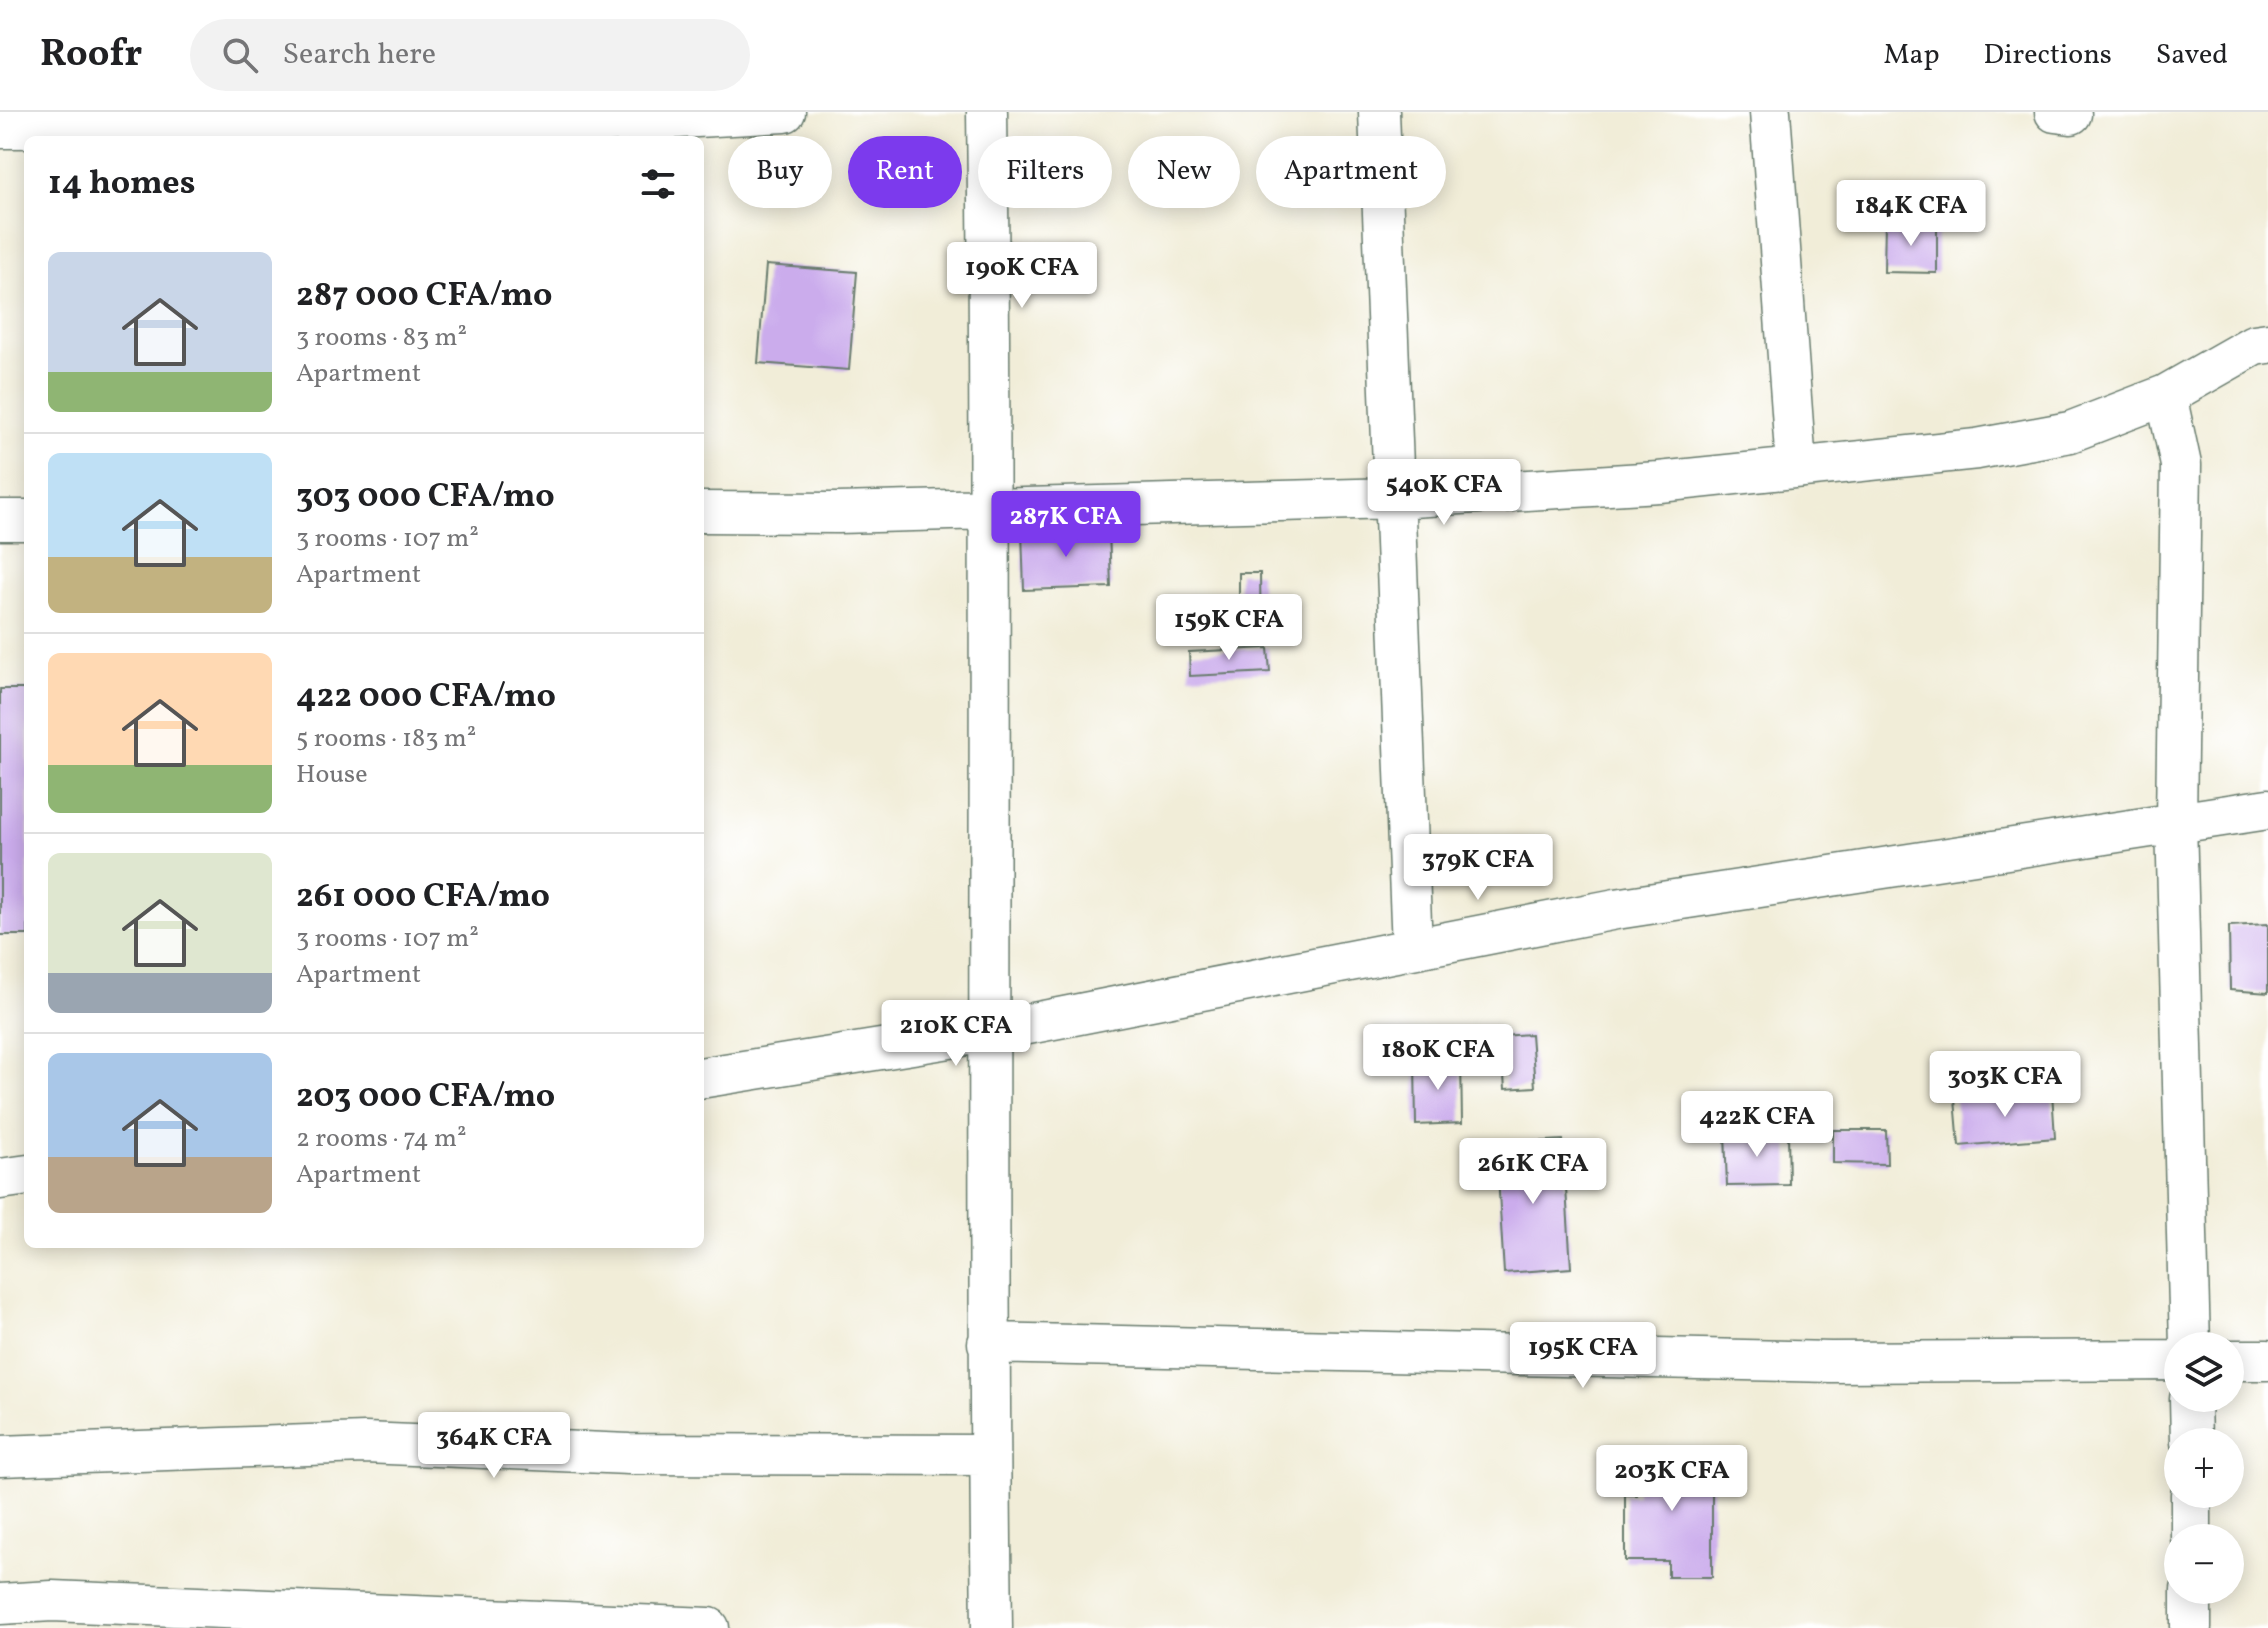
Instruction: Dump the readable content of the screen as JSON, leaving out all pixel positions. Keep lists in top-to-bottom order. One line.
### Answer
{"page":{"header":"Roofr","search":"Search here","nav":["Map","Directions","Saved"],"chip":["Buy","Rent","Filters","New","Apartment"],"heading":"14 homes","price":["184K CFA","190K CFA","540K CFA","287K CFA","159K CFA","379K CFA","210K CFA","180K CFA","303K CFA","422K CFA","261K CFA","195K CFA","364K CFA","203K CFA"],"list":[{"name":"287 000 CFA/mo","note":"3 rooms · 83 m² · Apartment"},{"name":"303 000 CFA/mo","note":"3 rooms · 107 m² · Apartment"},{"name":"422 000 CFA/mo","note":"5 rooms · 183 m² · House"},{"name":"261 000 CFA/mo","note":"3 rooms · 107 m² · Apartment"},{"name":"203 000 CFA/mo","note":"2 rooms · 74 m² · Apartment"}],"map_buttons":["+","−"]}}
